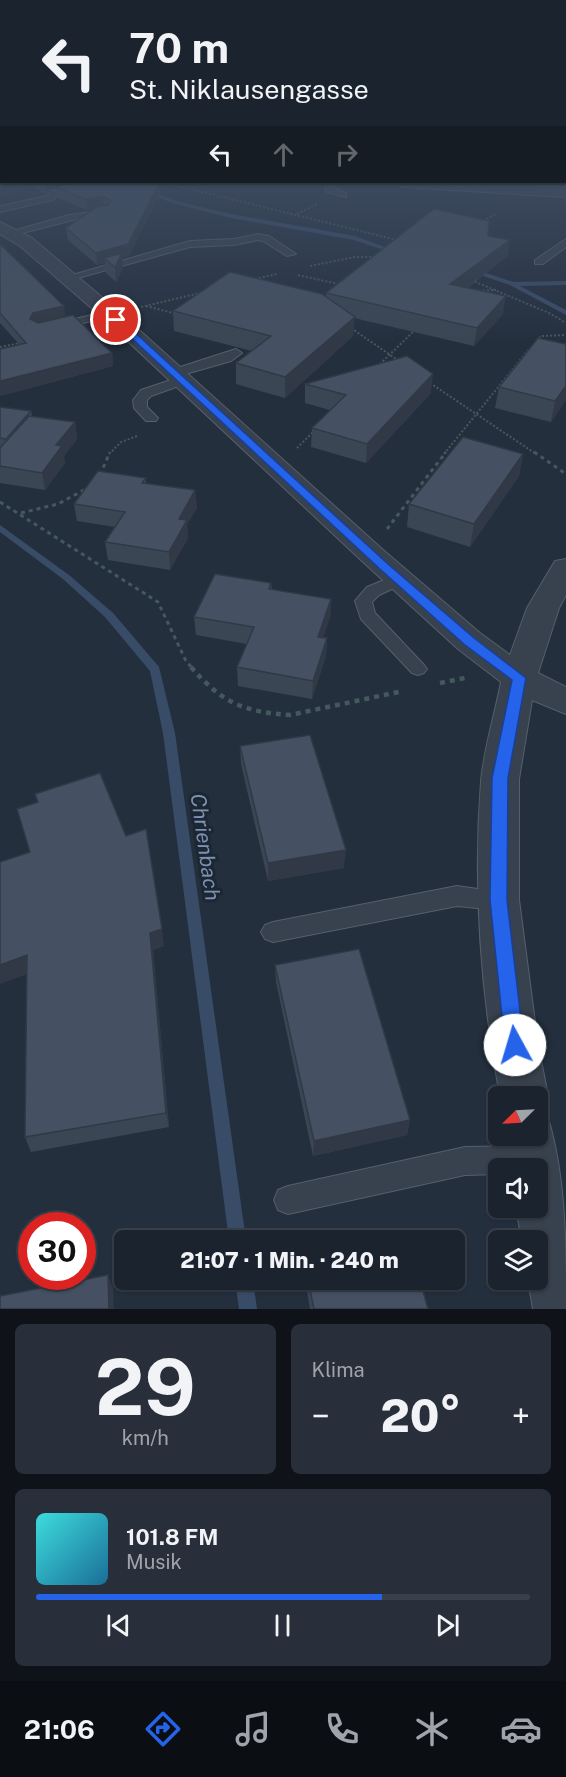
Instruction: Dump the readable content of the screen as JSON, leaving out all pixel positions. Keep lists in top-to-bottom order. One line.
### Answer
{"water":["Chrienbach"],"north":"bottom left","page":{"turn":["70 m","St. Niklausengasse"],"limit":"30","trip":"21:07 · 1 Min. · 240 m","tile":[["29","km/h"],"Klima"],"heat":["−","20°","+"],"song":["101.8 FM","Musik"],"tabs":"21:06"}}
